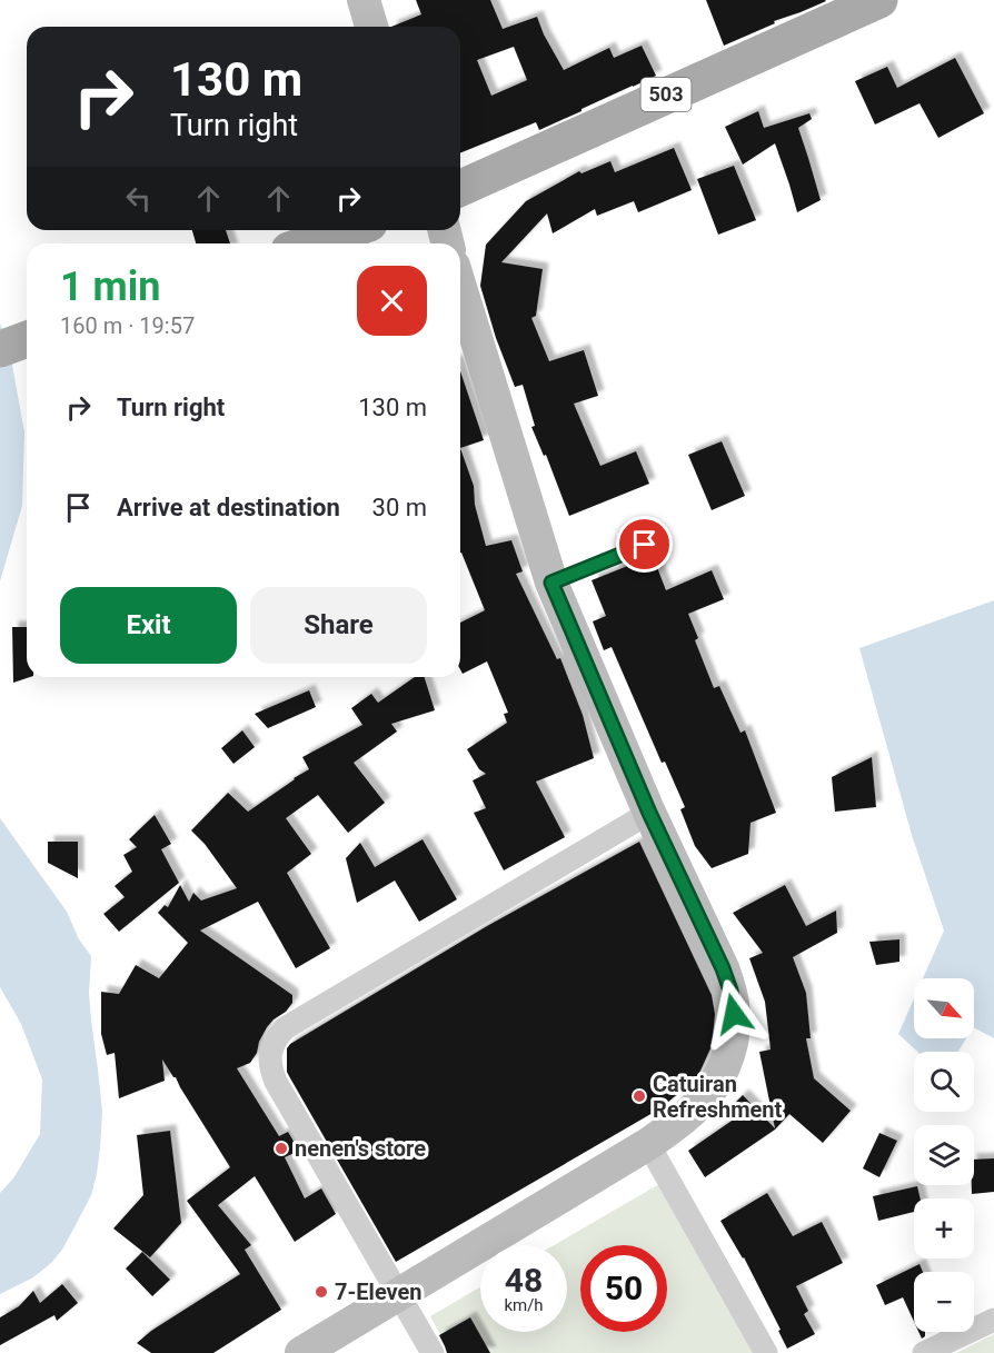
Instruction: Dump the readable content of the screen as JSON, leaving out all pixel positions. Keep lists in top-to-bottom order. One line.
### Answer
{"streets":{"main road":["503"]},"places":["Catuiran Refreshment","nenen's store","7-Eleven"],"north":"bottom right","page":{"turn":["130 m","Turn right"],"heading":["1 min","160 m · 19:57"],"list":[{"name":"Turn right","value":"130 m"},{"name":"Arrive at destination","value":"30 m"}],"buttons":["Exit","Share"],"map_buttons":["+","−"],"speed":"48 km/h","limit":"50"}}
